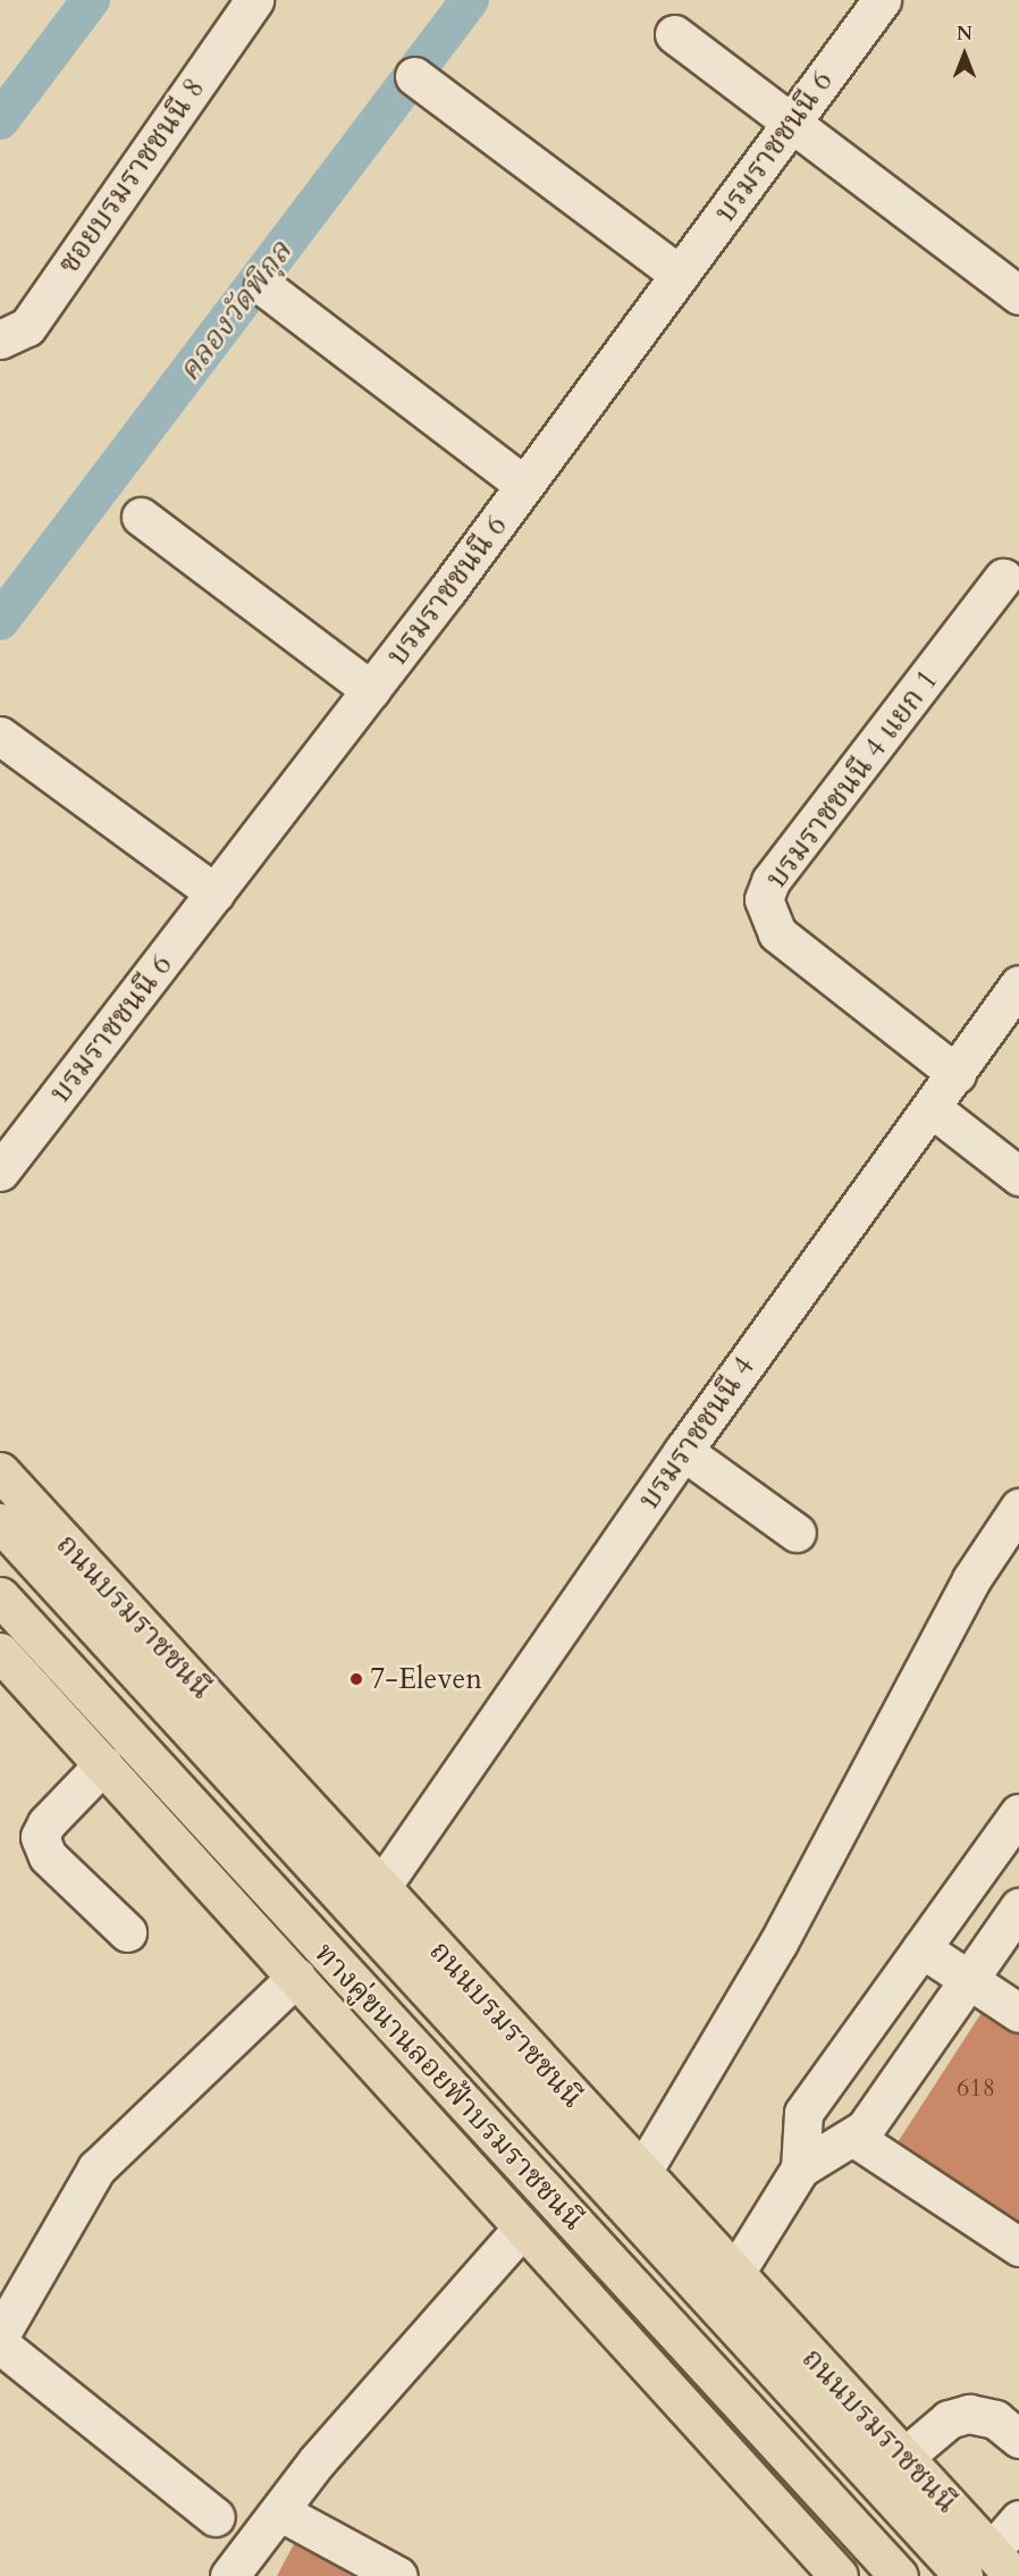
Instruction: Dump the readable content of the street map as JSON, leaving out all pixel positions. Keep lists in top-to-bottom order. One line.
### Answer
{"streets":{"main road":["ถนนบรมราชชนนี","ทางคู่ขนานลอยฟ้าบรมราชชนนี"],"street":["บรมราชชนนี 6","ซอยบรมราชชนนี 8","บรมราชชนนี 4 แยก 1","บรมราชชนนี 4"]},"crossings":[["บรมราชชนนี 4 แยก 1","บรมราชชนนี 4"],["บรมราชชนนี 4","ถนนบรมราชชนนี"]],"water":["คลองวัดพิกุล"],"places":["7-Eleven"],"house_numbers":["618"],"north":"top"}
